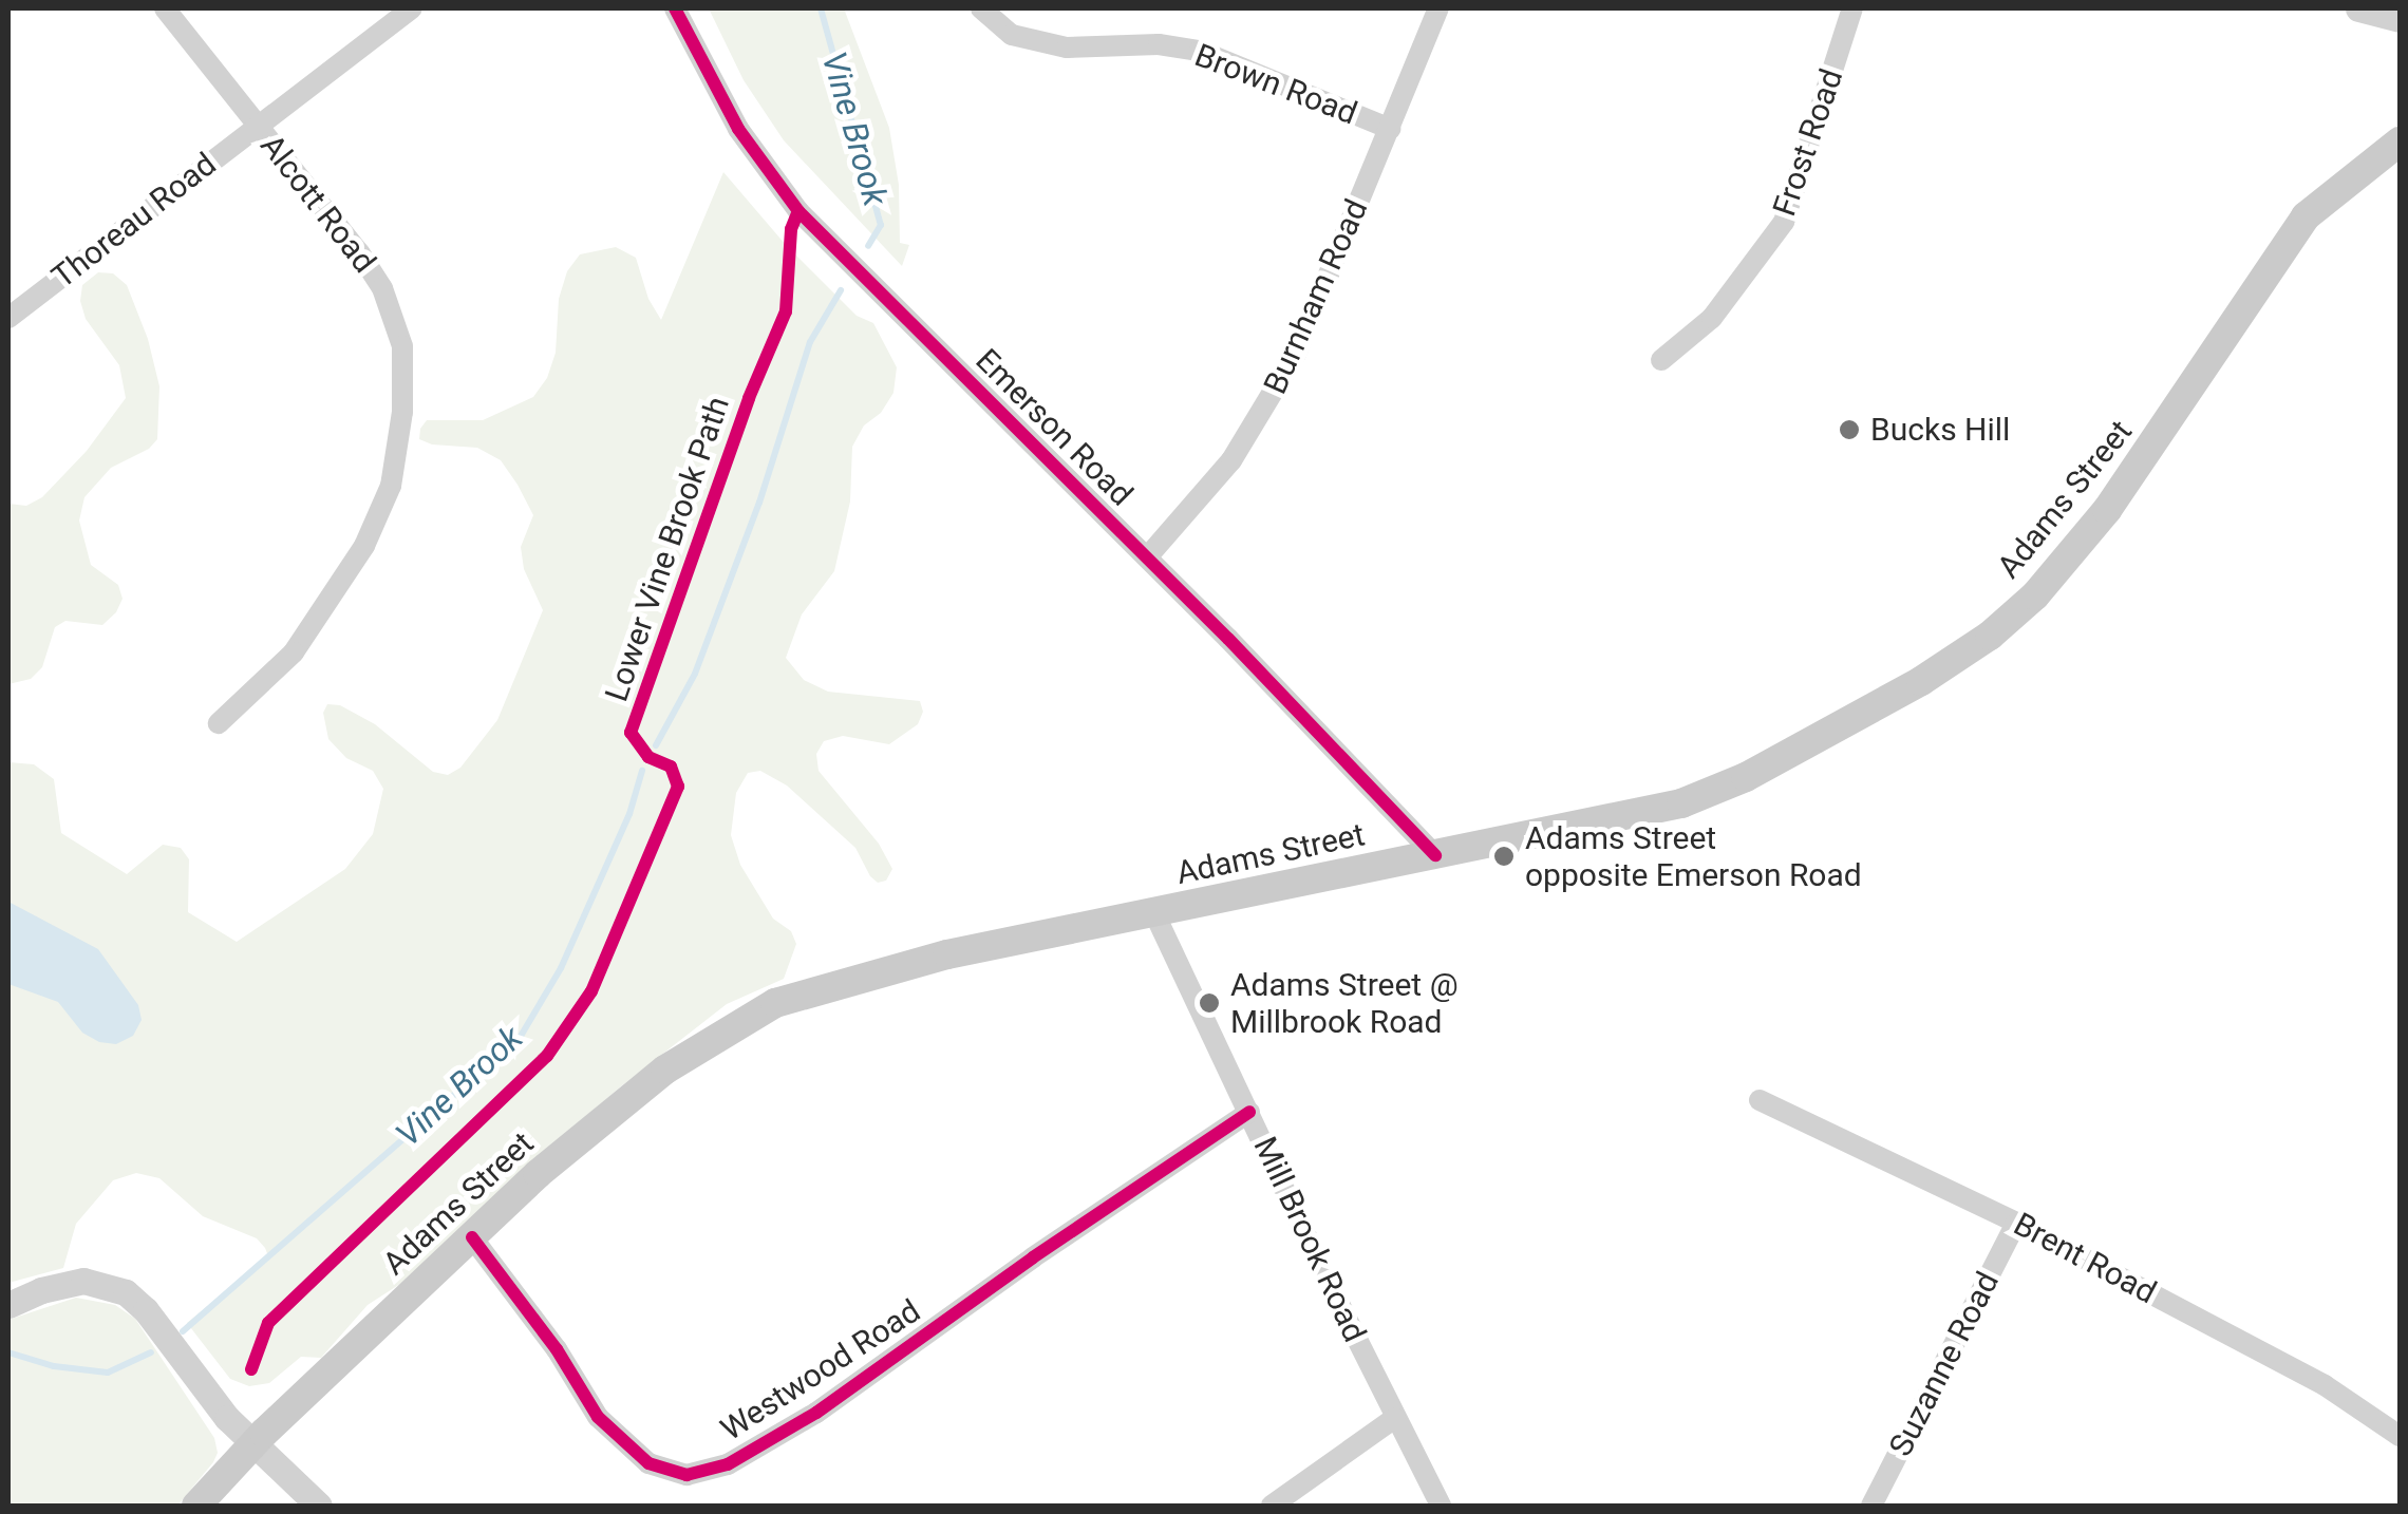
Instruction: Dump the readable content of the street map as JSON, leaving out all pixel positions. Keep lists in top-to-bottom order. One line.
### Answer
{"streets":{"main road":["Adams Street"],"street":["Brown Road","Frost Road","Alcott Road","Thoreau Road","Burnham Road","Emerson Road","Mill Brook Road","Brent Road","Suzanne Road","Westwood Road"],"cycle path":["Lower Vine Brook Path"]},"crossings":[["Brown Road","Burnham Road"],["Alcott Road","Thoreau Road"],["Burnham Road","Emerson Road"],["Emerson Road","Adams Street"],["Adams Street","Mill Brook Road"],["Adams Street","Westwood Road"],["Mill Brook Road","Westwood Road"],["Brent Road","Suzanne Road"]],"water":["Vine Brook"],"places":["Bucks Hill","Adams Street opposite Emerson Road","Adams Street @ Millbrook Road"]}
